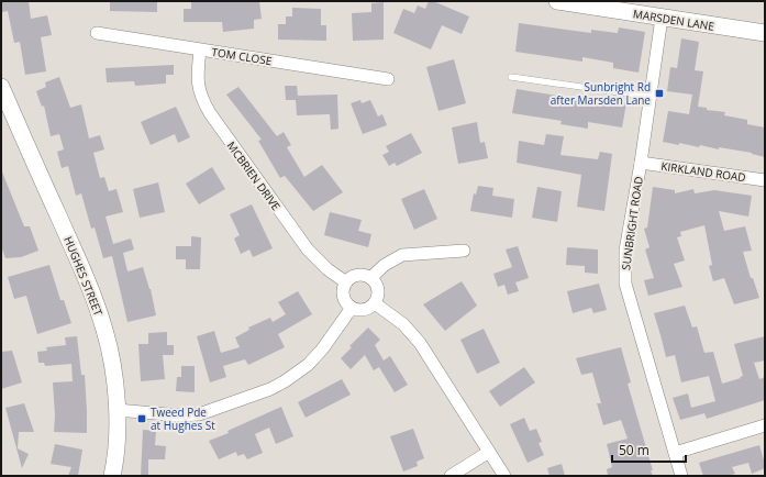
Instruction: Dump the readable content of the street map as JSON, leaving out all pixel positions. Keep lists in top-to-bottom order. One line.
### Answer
{"streets":{"street":["MARSDEN LANE","TOM CLOSE","KIRKLAND ROAD","MCBRIEN DRIVE","SUNBRIGHT ROAD","HUGHES STREET"]},"crossings":[["MARSDEN LANE","SUNBRIGHT ROAD"],["TOM CLOSE","MCBRIEN DRIVE"],["KIRKLAND ROAD","SUNBRIGHT ROAD"]],"places":{"transit":["Sunbright Rd after Marsden Lane","Tweed Pde at Hughes St"]},"scale_bar":"50 m"}
